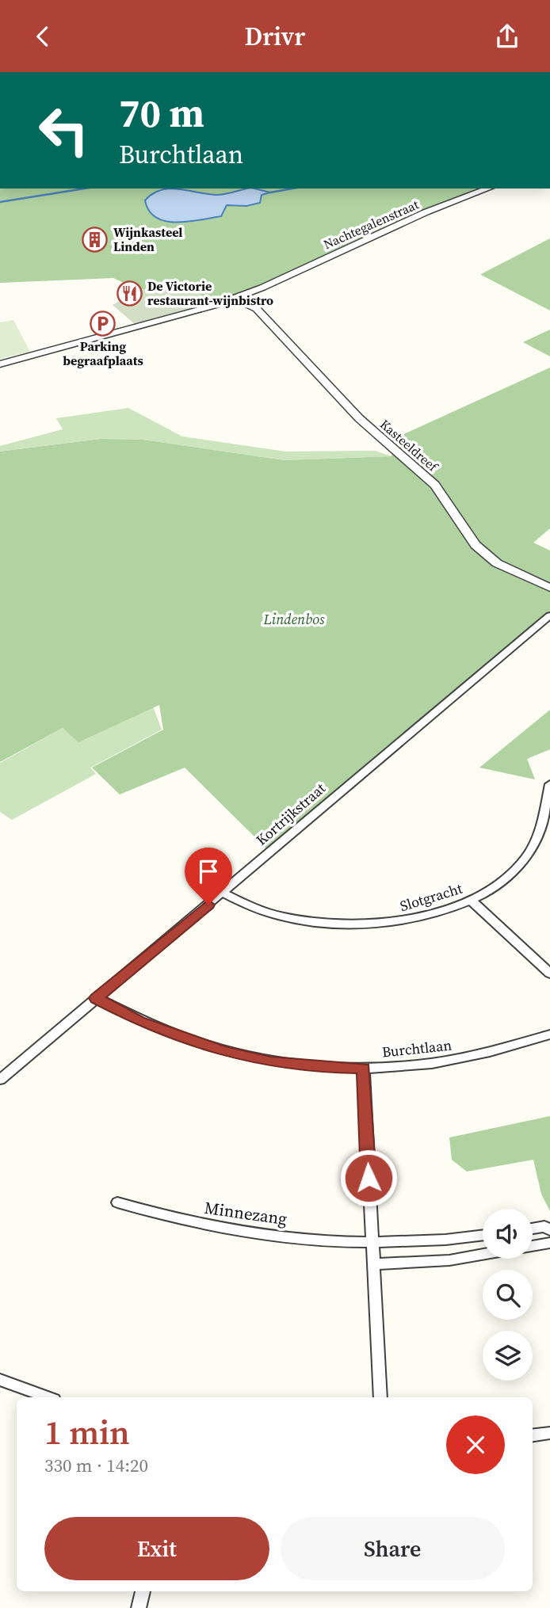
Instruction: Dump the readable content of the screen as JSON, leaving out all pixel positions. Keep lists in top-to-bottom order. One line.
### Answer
{"streets":{"street":["Nachtegalenstraat","Kasteeldreef","Kortrijkstraat","Slotgracht","Burchtlaan","Minnezang"]},"crossings":[["Nachtegalenstraat","Kasteeldreef"],["Kortrijkstraat","Slotgracht"],["Kortrijkstraat","Burchtlaan"]],"parks":["Lindenbos"],"places":{"building":["Wijnkasteel Linden"],"restaurant":["De Victorie restaurant-wijnbistro"],"parking":["Parking begraafplaats"]},"page":{"header":"Drivr","turn":["70 m","Burchtlaan"],"heading":["1 min","330 m · 14:20"],"buttons":["Exit","Share"]}}
